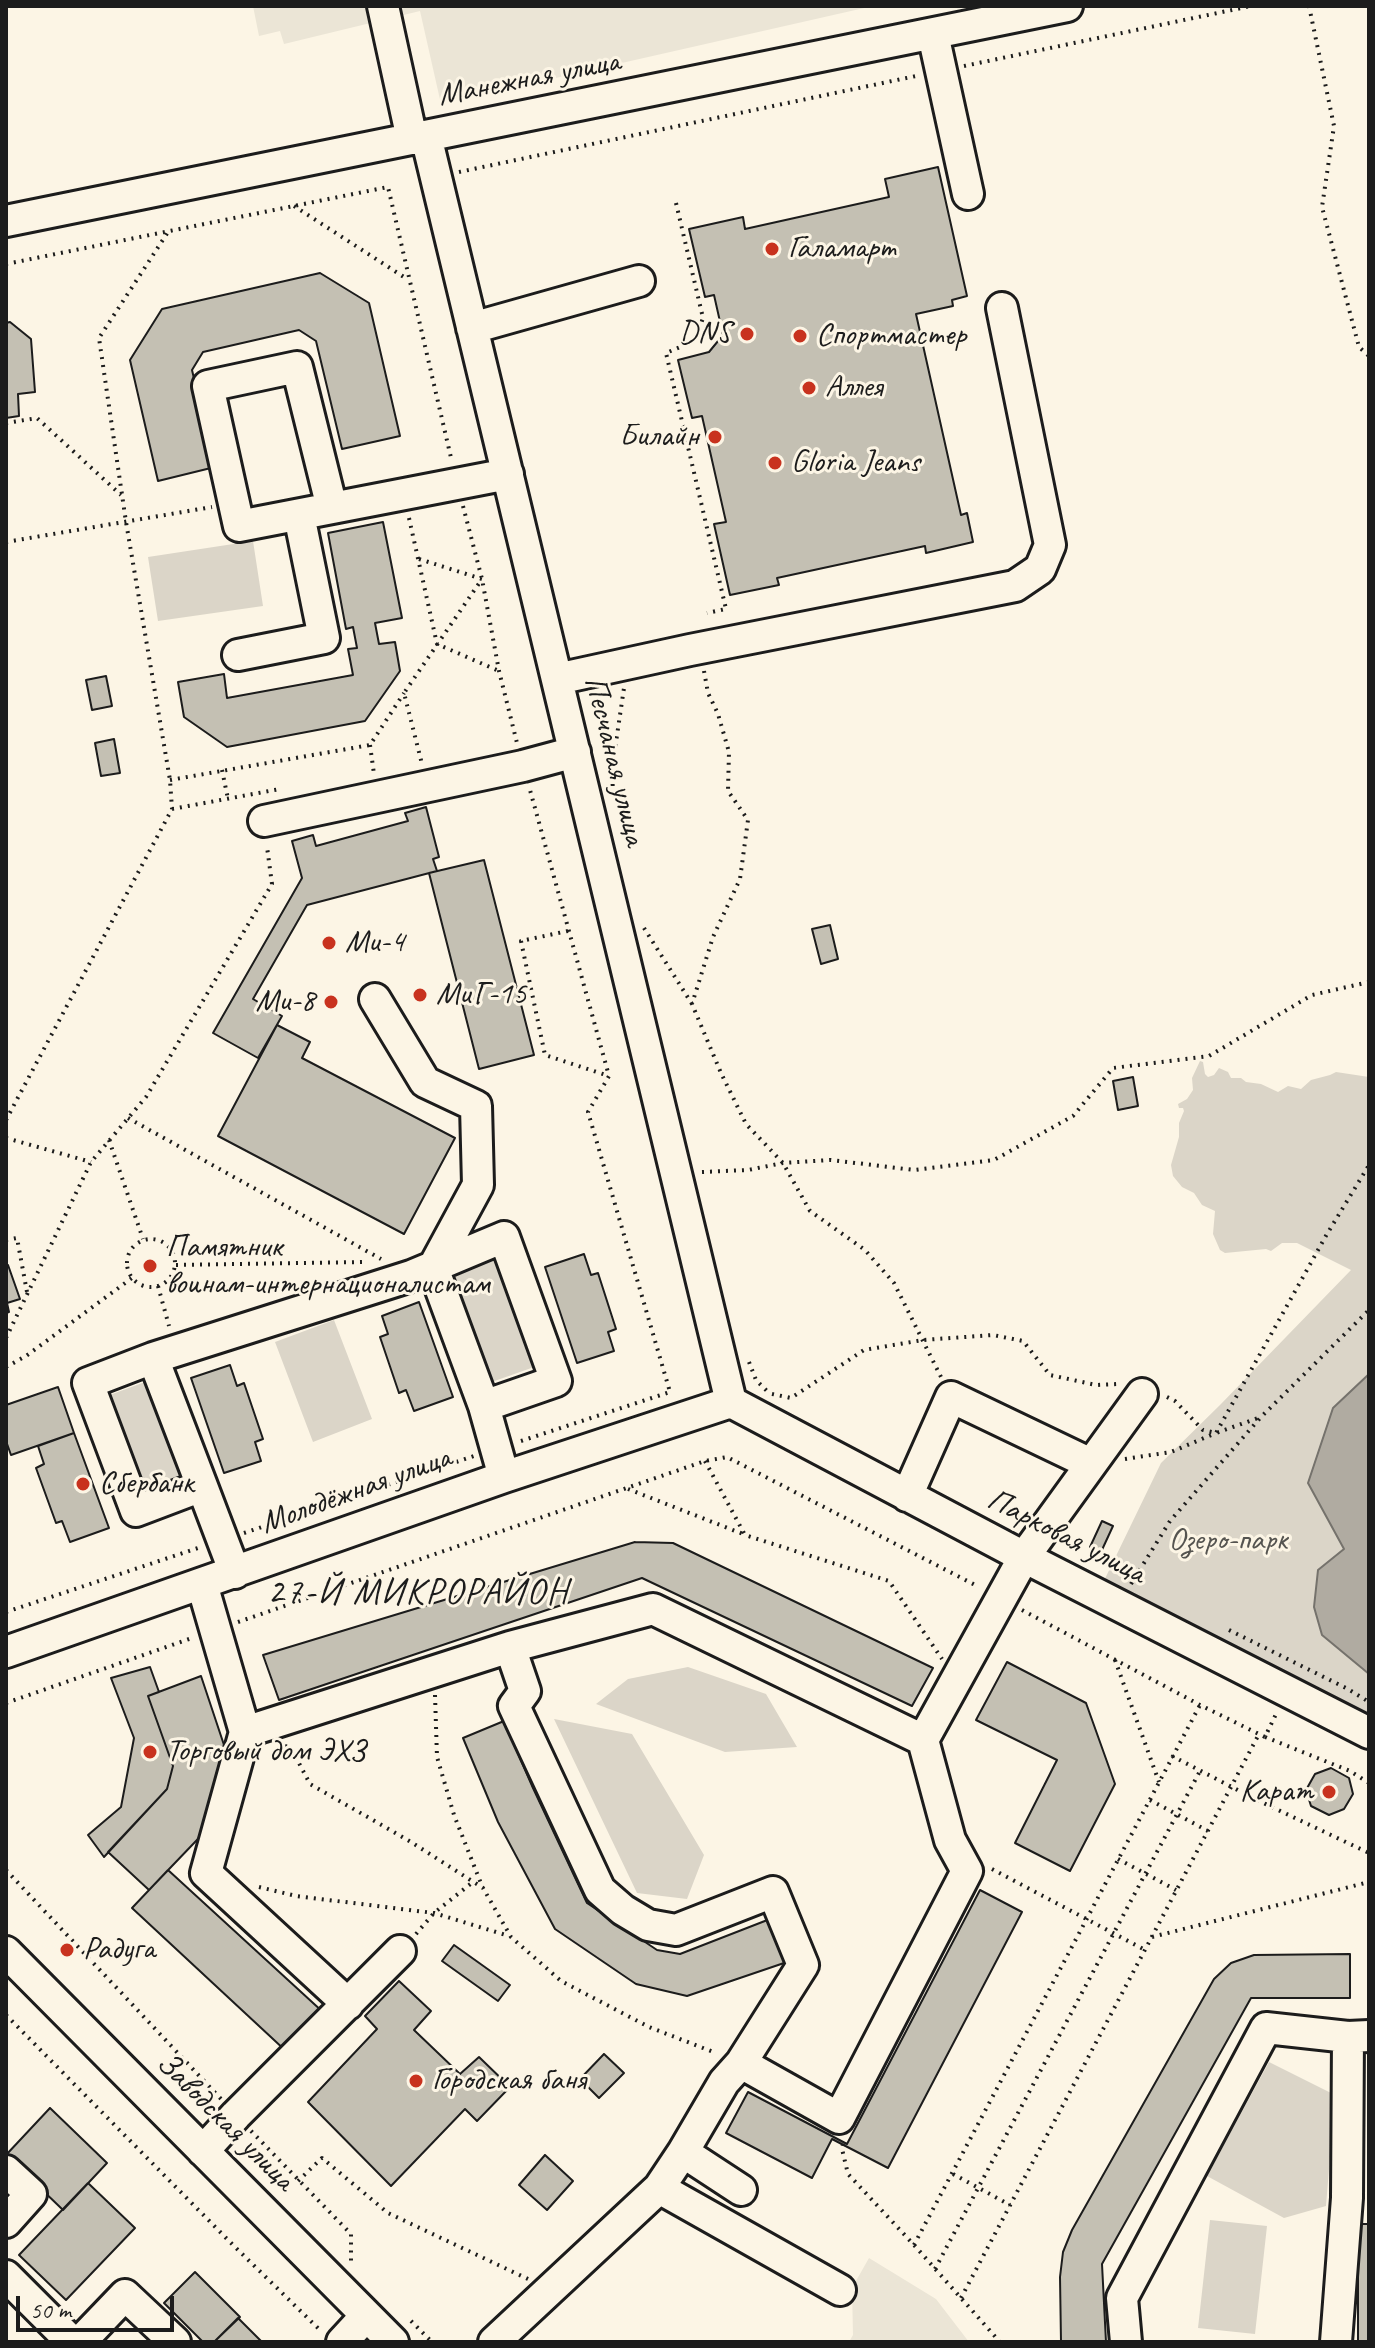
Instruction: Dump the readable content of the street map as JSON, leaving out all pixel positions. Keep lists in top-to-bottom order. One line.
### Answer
{"streets":{"street":["Манежная улица","Песчаная улица","Молодёжная улица","Парковая улица","Заводская улица"]},"crossings":[["Манежная улица","Песчаная улица"],["Песчаная улица","Молодёжная улица"],["Песчаная улица","Парковая улица"],["Молодёжная улица","Парковая улица"]],"districts":["27-Й МИКРОРАЙОН"],"parks":["Озеро-парк"],"places":["Галамарт","DNS","Спортмастер","Аллея","Билайн","Gloria Jeans","Ми-4","МиГ-15","Ми-8","Памятник воинам-интернационалистам","Сбербанк","Торговый дом ЭХЗ","Карат","Радуга","Городская баня"],"scale_bar":"50 m"}
